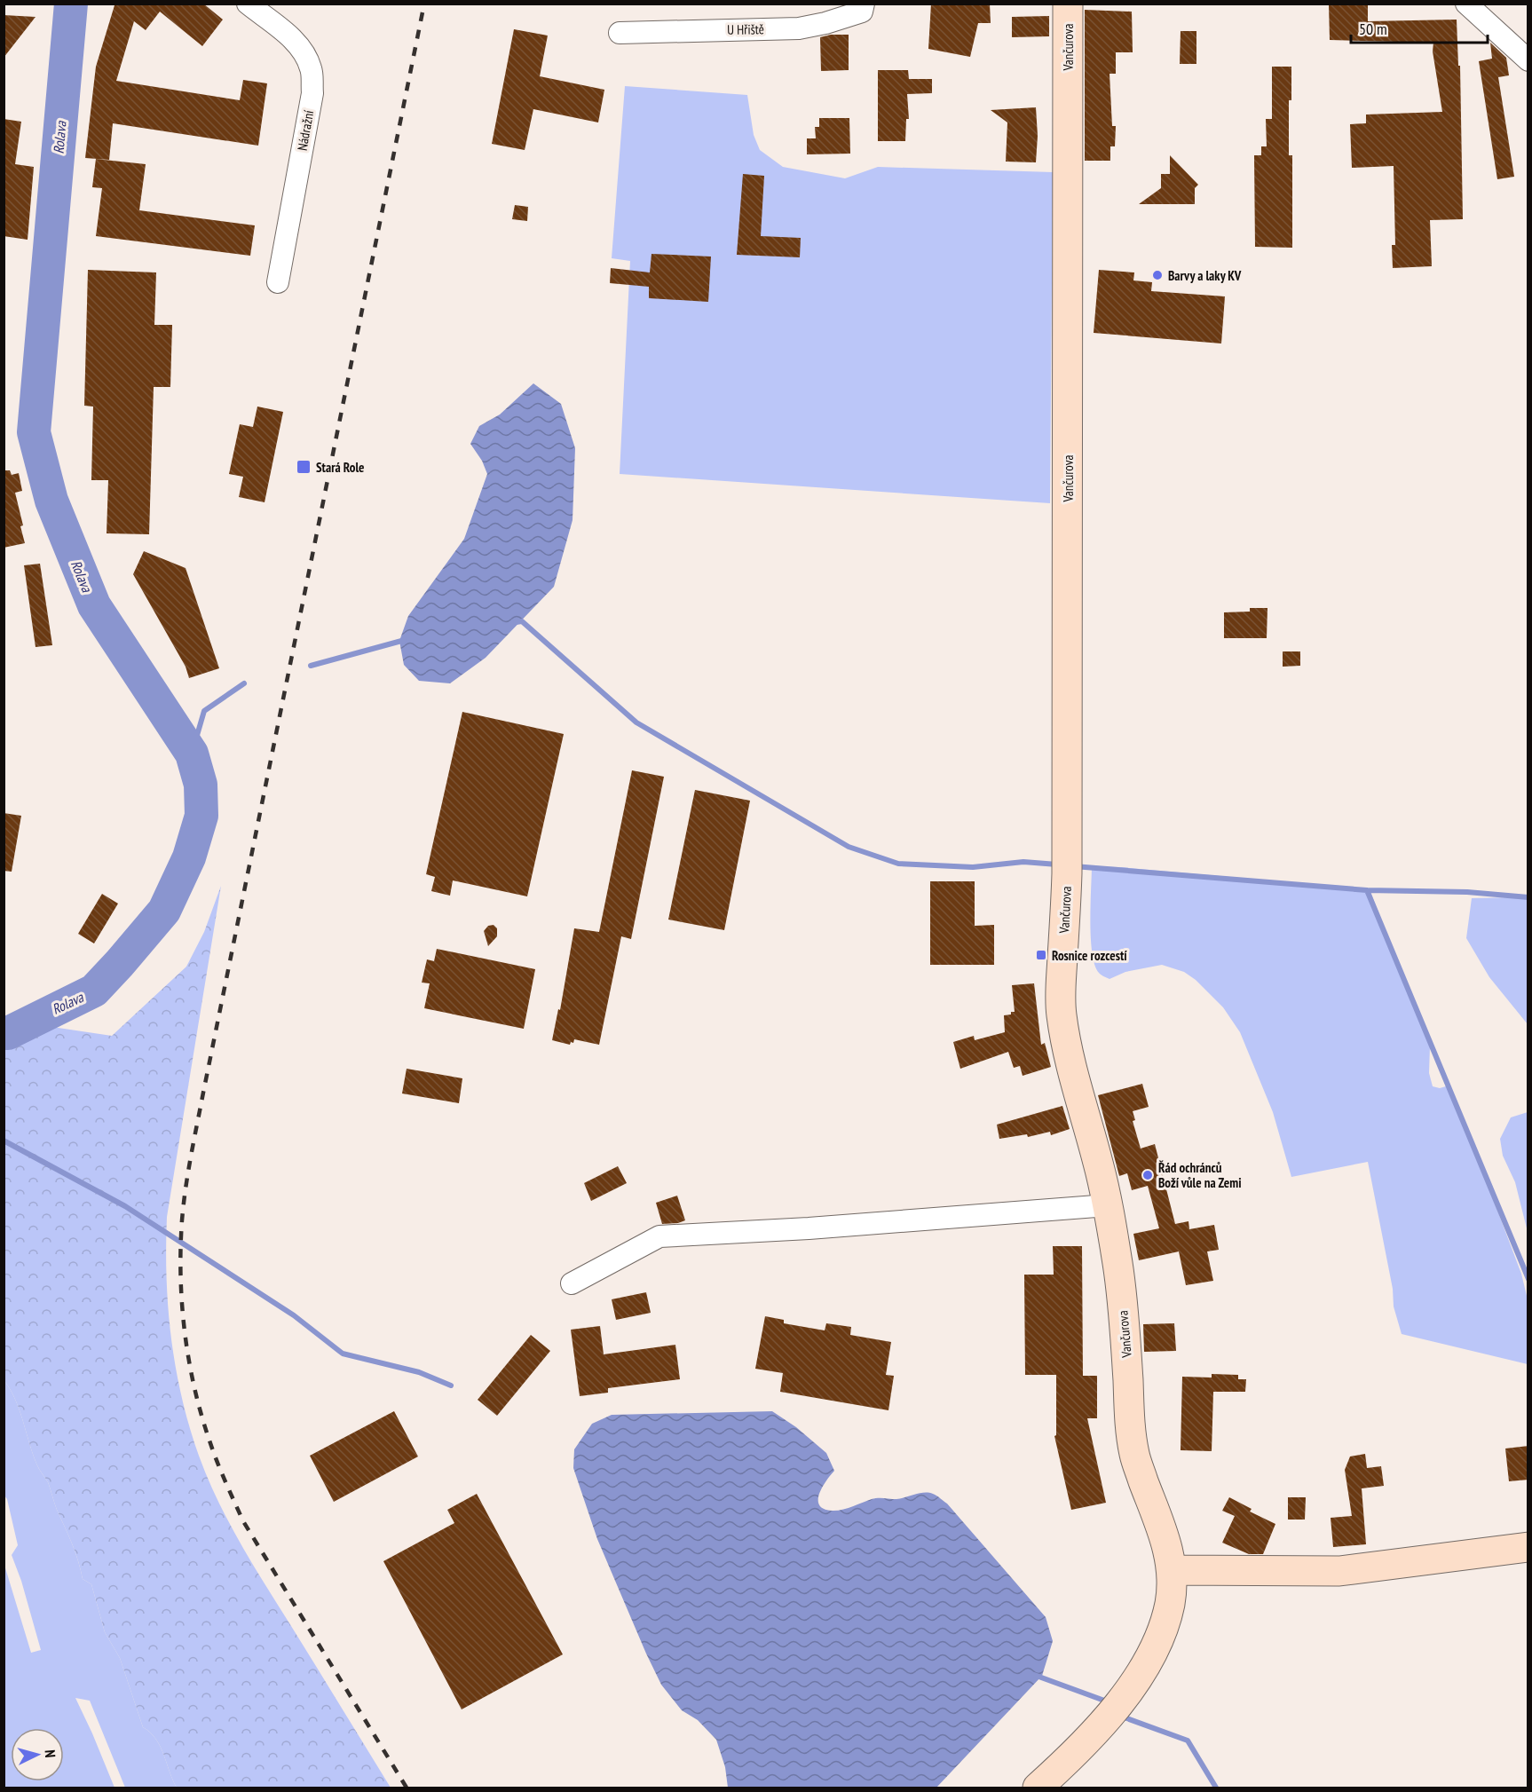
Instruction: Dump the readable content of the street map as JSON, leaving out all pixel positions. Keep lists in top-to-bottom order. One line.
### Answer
{"streets":{"street":["U Hřiště","Vančurova","Nádražní"]},"water":["Rolava"],"places":{"other":["Barvy a laky KV","Řád ochránců Boží vůle na Zemi"],"transit":["Stará Role","Rosnice rozcestí"]},"scale_bar":"50 m","north":"right"}
